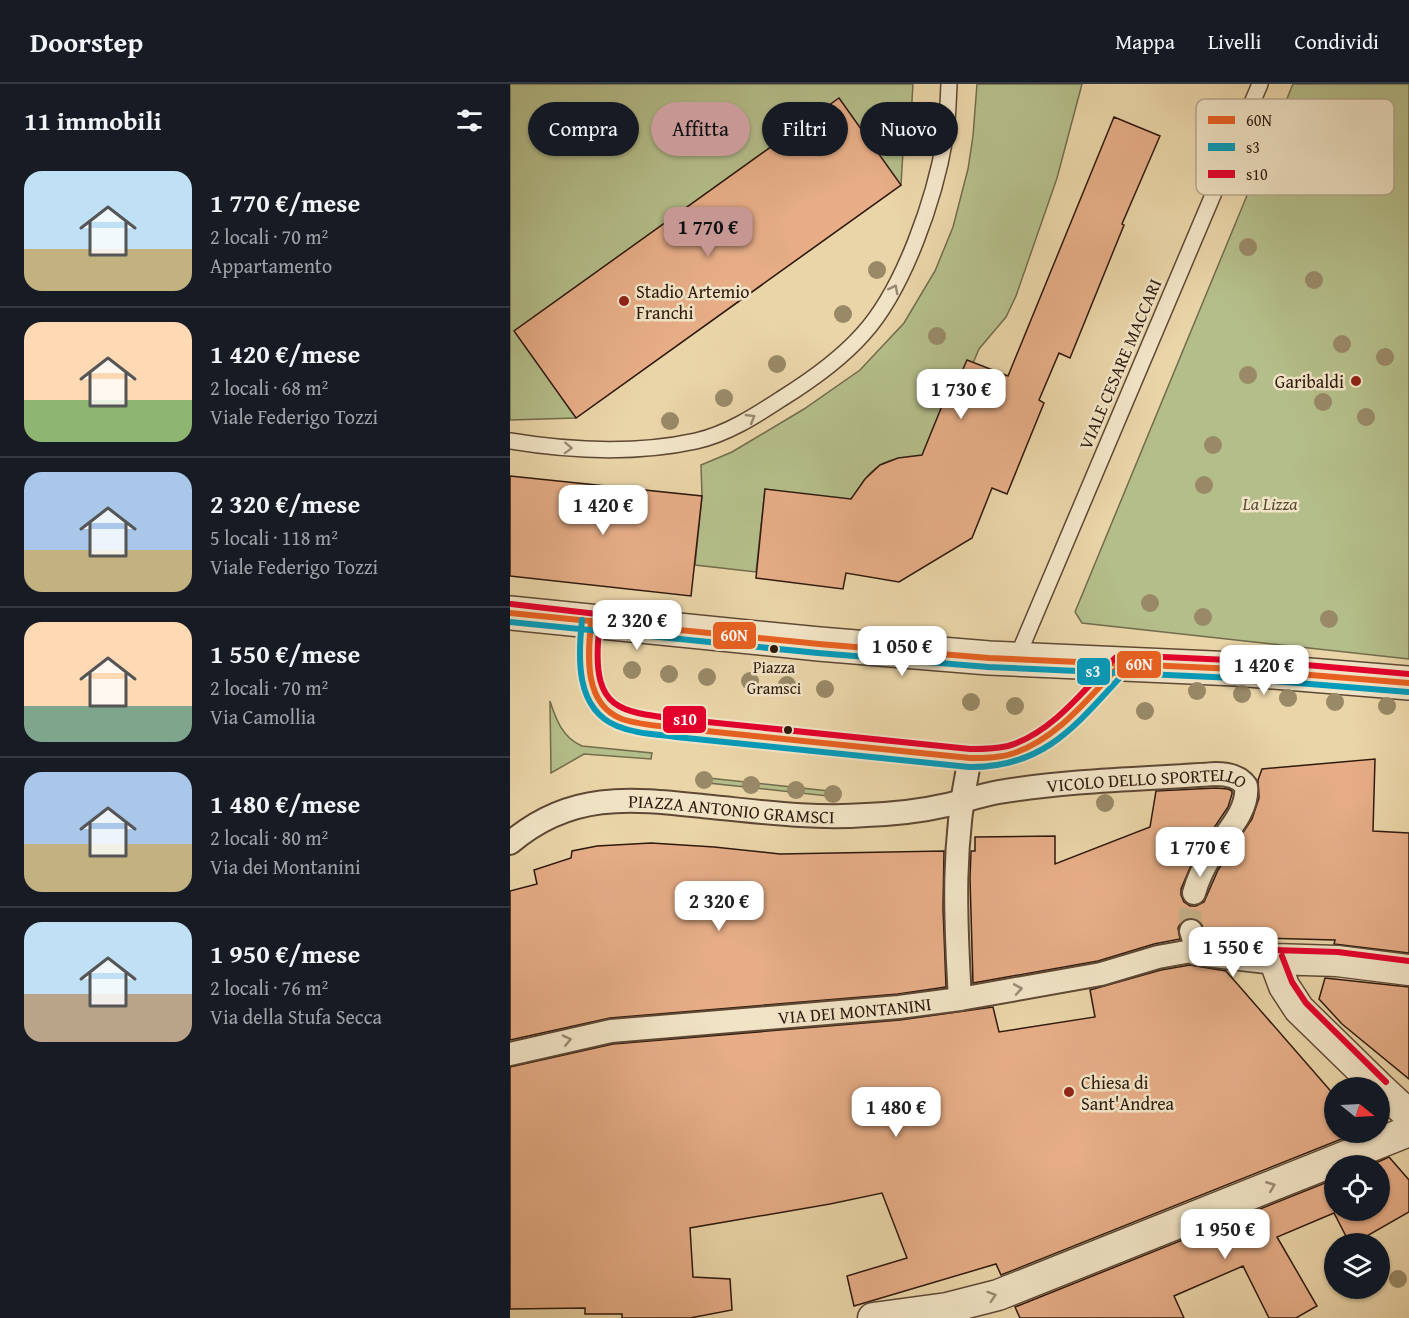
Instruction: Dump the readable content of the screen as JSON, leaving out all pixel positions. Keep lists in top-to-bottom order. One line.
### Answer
{"streets":{"street":["VICOLO DELLO SPORTELLO","PIAZZA ANTONIO GRAMSCI","VIA DEI MONTANINI"],"lane":["VIALE CESARE MACCARI"]},"crossings":[["VICOLO DELLO SPORTELLO","PIAZZA ANTONIO GRAMSCI"]],"one_way":["VIA DEI MONTANINI"],"parks":["La Lizza"],"places":["Stadio Artemio Franchi","Garibaldi","Piazza Gramsci","Chiesa di Sant'Andrea"],"lines":["transit line s10","transit line 60N","transit line s3"],"legend":["60N","s3","s10"],"north":"right","page":{"header":"Doorstep","nav":["Mappa","Livelli","Condividi"],"heading":"11 immobili","chip":["Compra","Affitta","Filtri","Nuovo"],"list":[{"name":"1 770 €/mese","note":"2 locali · 70 m² · Appartamento"},{"name":"1 420 €/mese","note":"2 locali · 68 m² · Viale Federigo Tozzi"},{"name":"2 320 €/mese","note":"5 locali · 118 m² · Viale Federigo Tozzi"},{"name":"1 550 €/mese","note":"2 locali · 70 m² · Via Camollia"},{"name":"1 480 €/mese","note":"2 locali · 80 m² · Via dei Montanini"},{"name":"1 950 €/mese","note":"2 locali · 76 m² · Via della Stufa Secca"}],"price":["1 770 €","1 730 €","1 420 €","2 320 €","1 050 €","1 420 €","1 770 €","2 320 €","1 550 €","1 480 €","1 950 €"]}}
